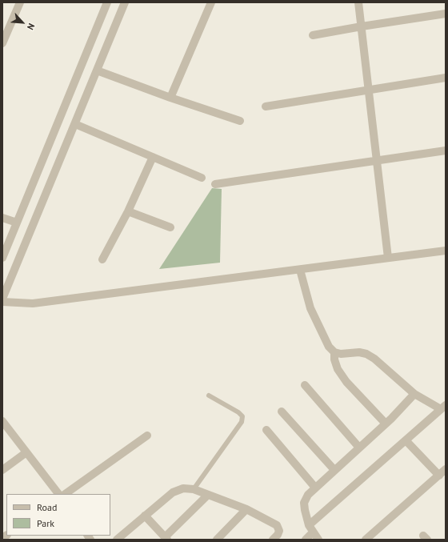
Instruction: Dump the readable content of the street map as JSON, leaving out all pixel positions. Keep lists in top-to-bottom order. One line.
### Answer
{"legend":["Road","Park"],"north":"bottom right"}
